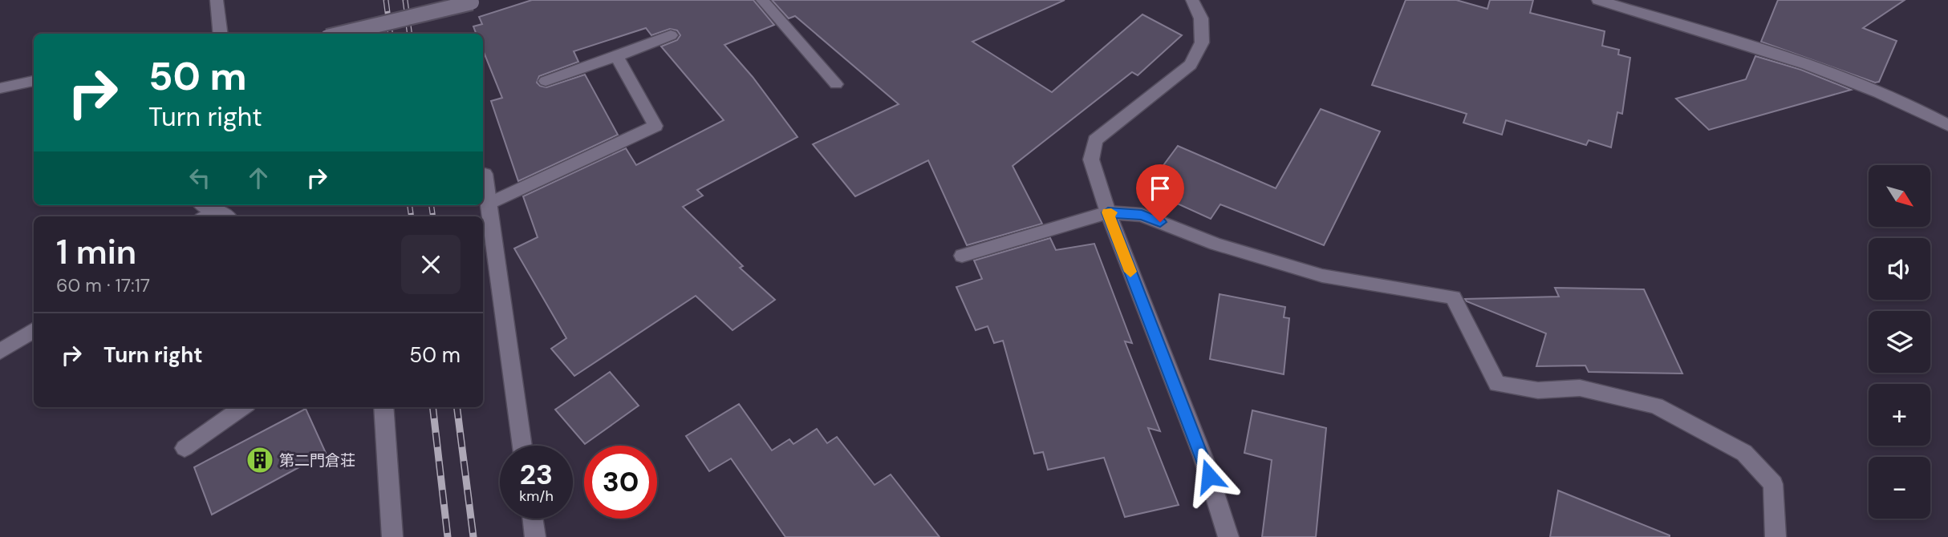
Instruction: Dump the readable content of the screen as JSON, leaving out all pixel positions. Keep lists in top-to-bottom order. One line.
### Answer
{"places":{"building":["第二門倉荘"]},"north":"bottom right","page":{"turn":["50 m","Turn right"],"map_buttons":["+","−"],"heading":["1 min","60 m · 17:17"],"list":[{"name":"Turn right","value":"50 m"}],"speed":"23 km/h","limit":"30"}}
